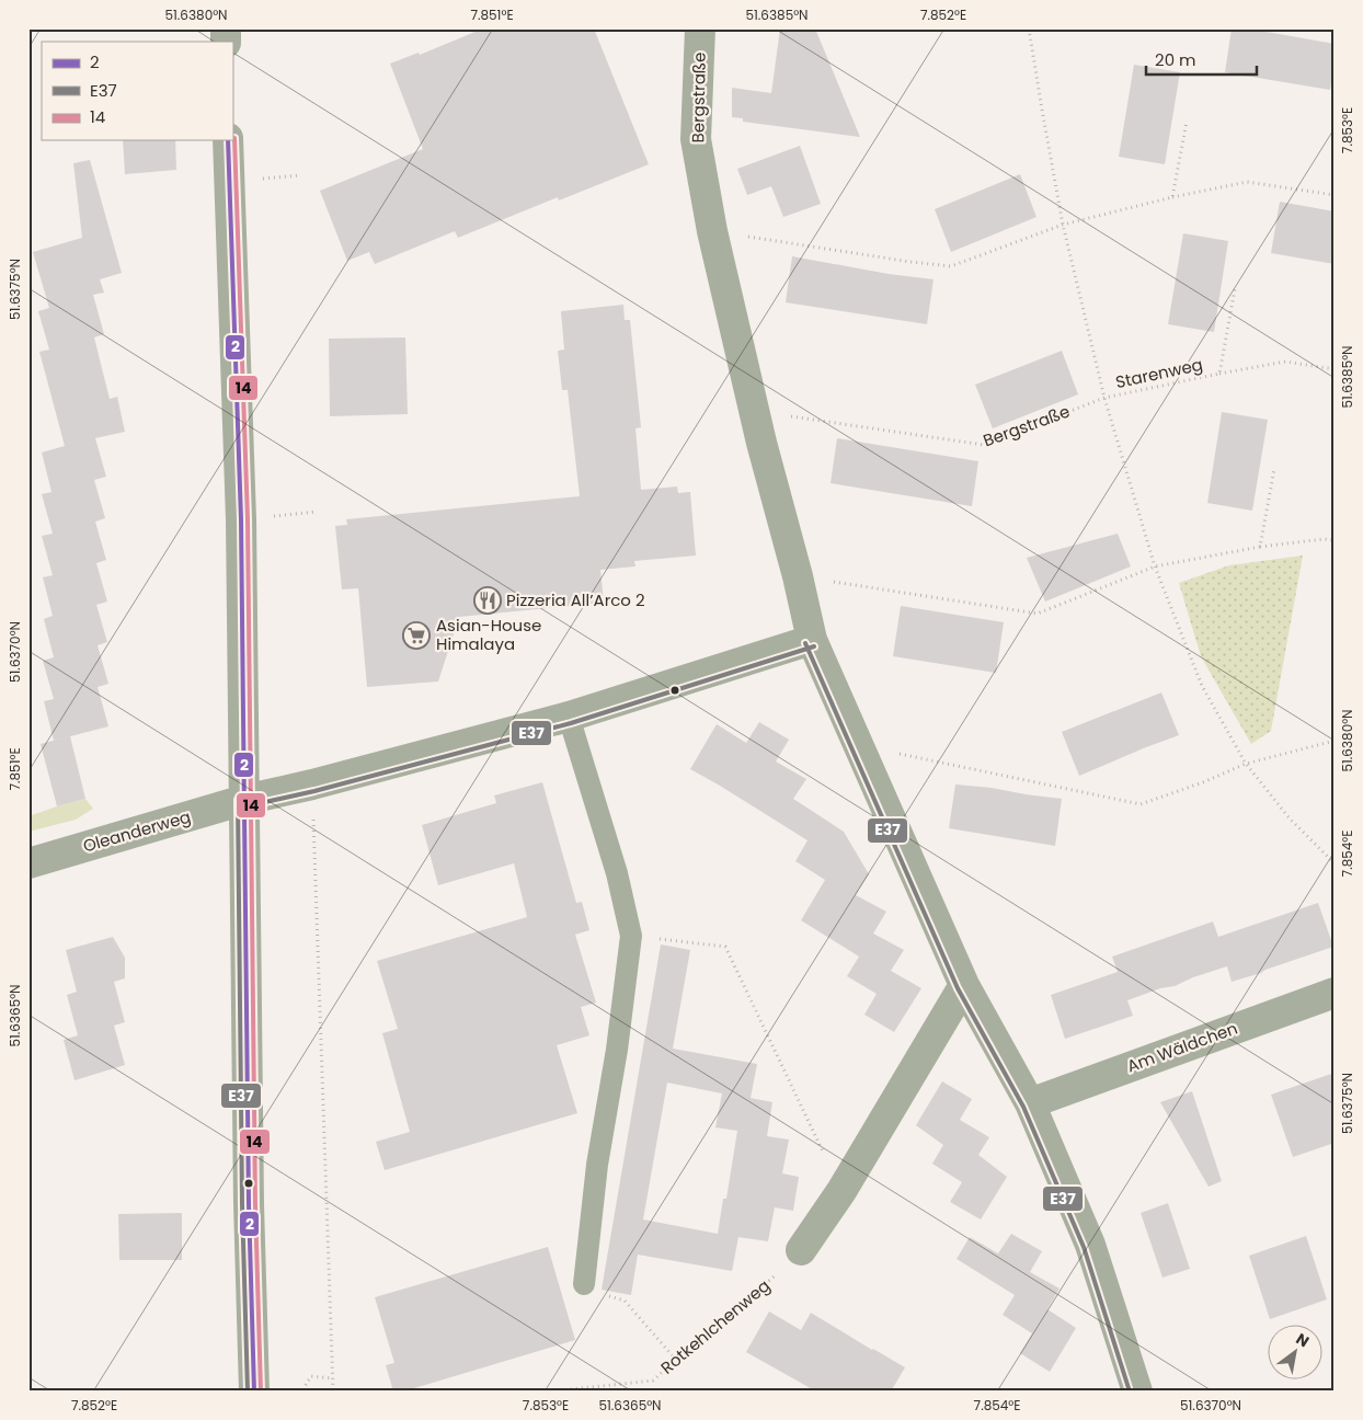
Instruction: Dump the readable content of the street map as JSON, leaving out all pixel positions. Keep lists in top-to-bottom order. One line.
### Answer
{"streets":{"street":["Bergstraße","Oleanderweg","Am Wäldchen"],"path":["Starenweg","Rotkehlchenweg"]},"crossings":[["Bergstraße","Starenweg"],["Bergstraße","Oleanderweg"],["Bergstraße","Am Wäldchen"]],"places":{"restaurant":["Pizzeria All’Arco 2"],"supermarket":["Asian-House Himalaya"]},"lines":["transit line 14","transit line 2","transit line E37"],"legend":["2","E37","14"],"scale_bar":"20 m","north":"top right","coordinates":["51.6380°N","7.851°E","51.6385°N","7.852°E","7.853°E","51.6375°N","51.6370°N","7.854°E","51.6365°N"]}
